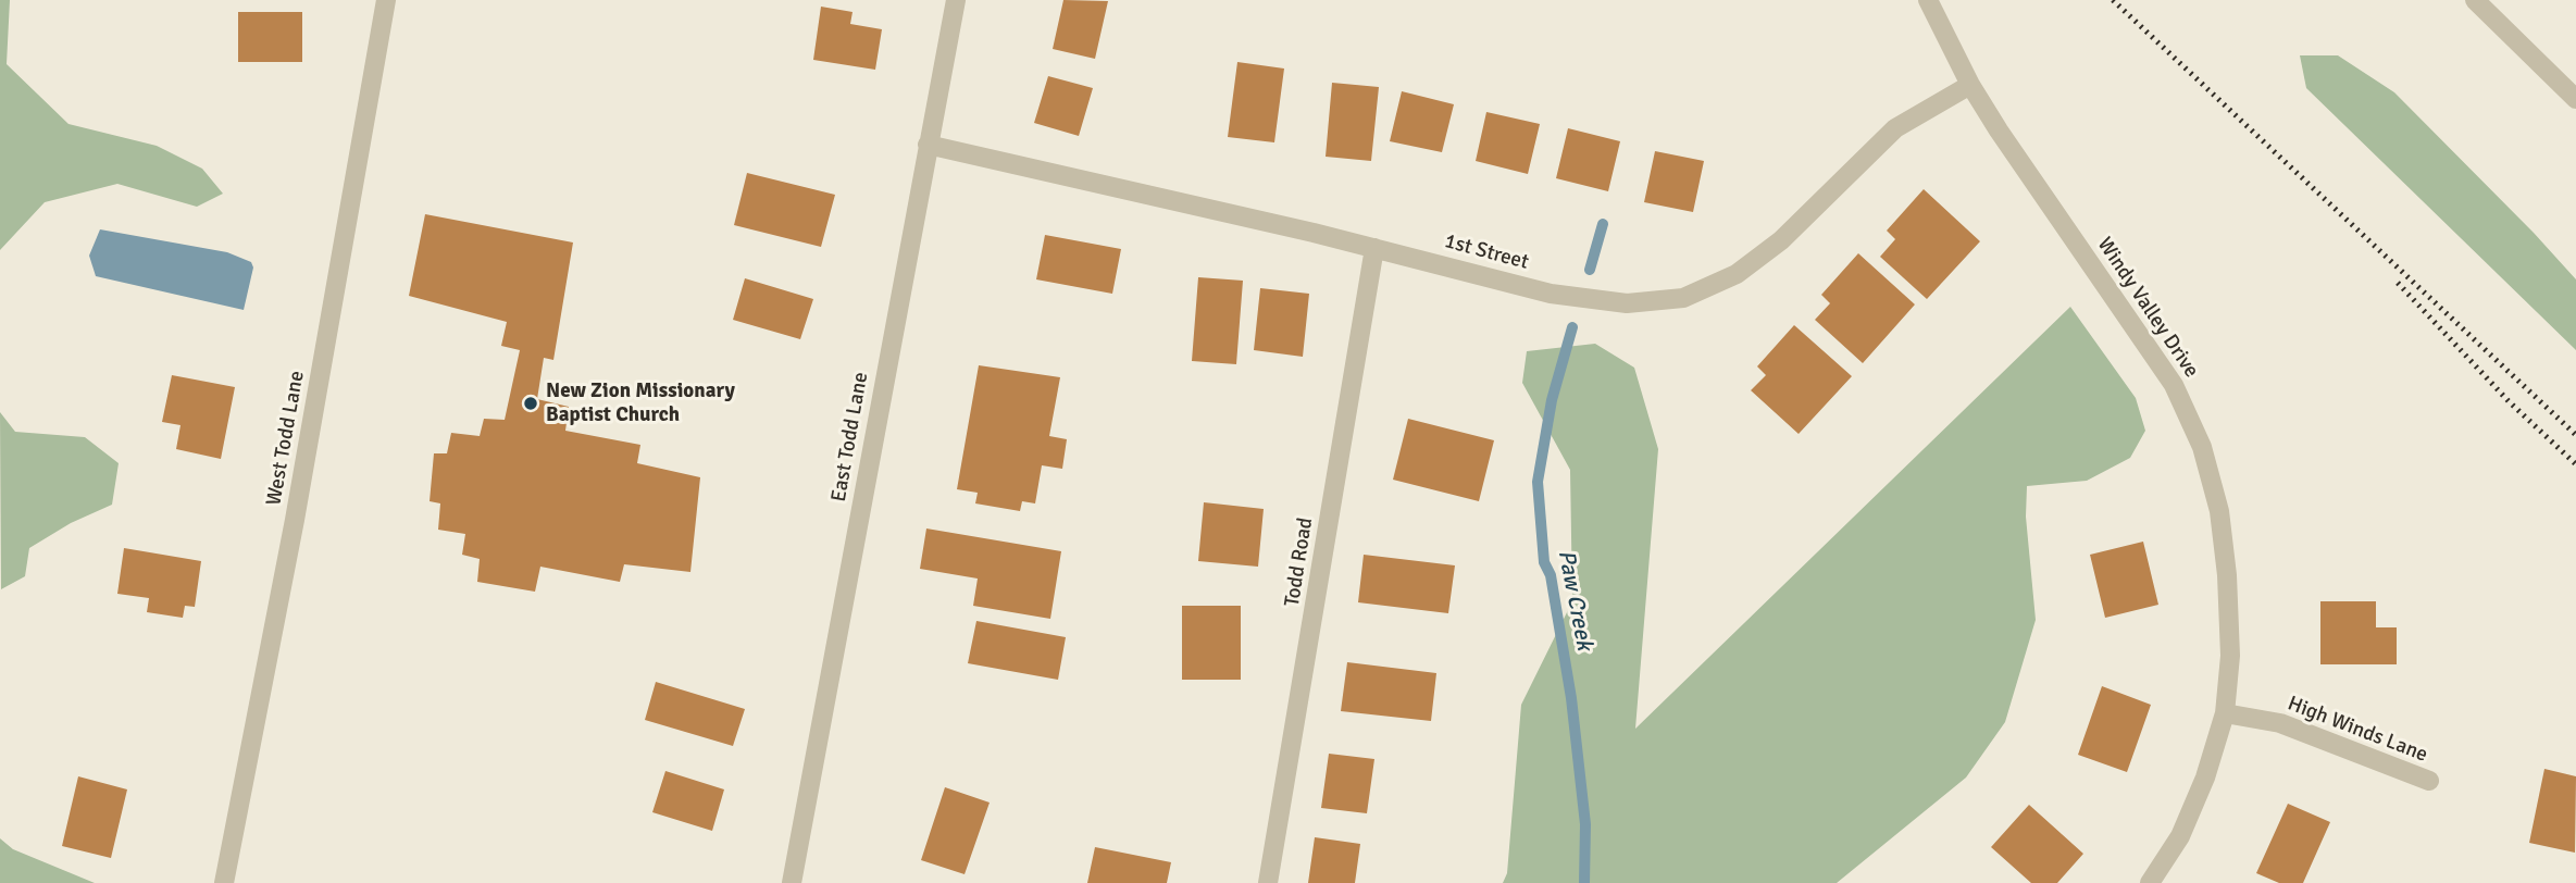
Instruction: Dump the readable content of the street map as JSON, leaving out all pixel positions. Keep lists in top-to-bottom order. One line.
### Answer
{"streets":{"street":["1st Street","Windy Valley Drive","East Todd Lane","West Todd Lane","Todd Road","High Winds Lane"]},"crossings":[["1st Street","Windy Valley Drive"],["1st Street","East Todd Lane"],["1st Street","Todd Road"],["Windy Valley Drive","High Winds Lane"]],"water":["Paw Creek"],"places":["New Zion Missionary Baptist Church"]}
